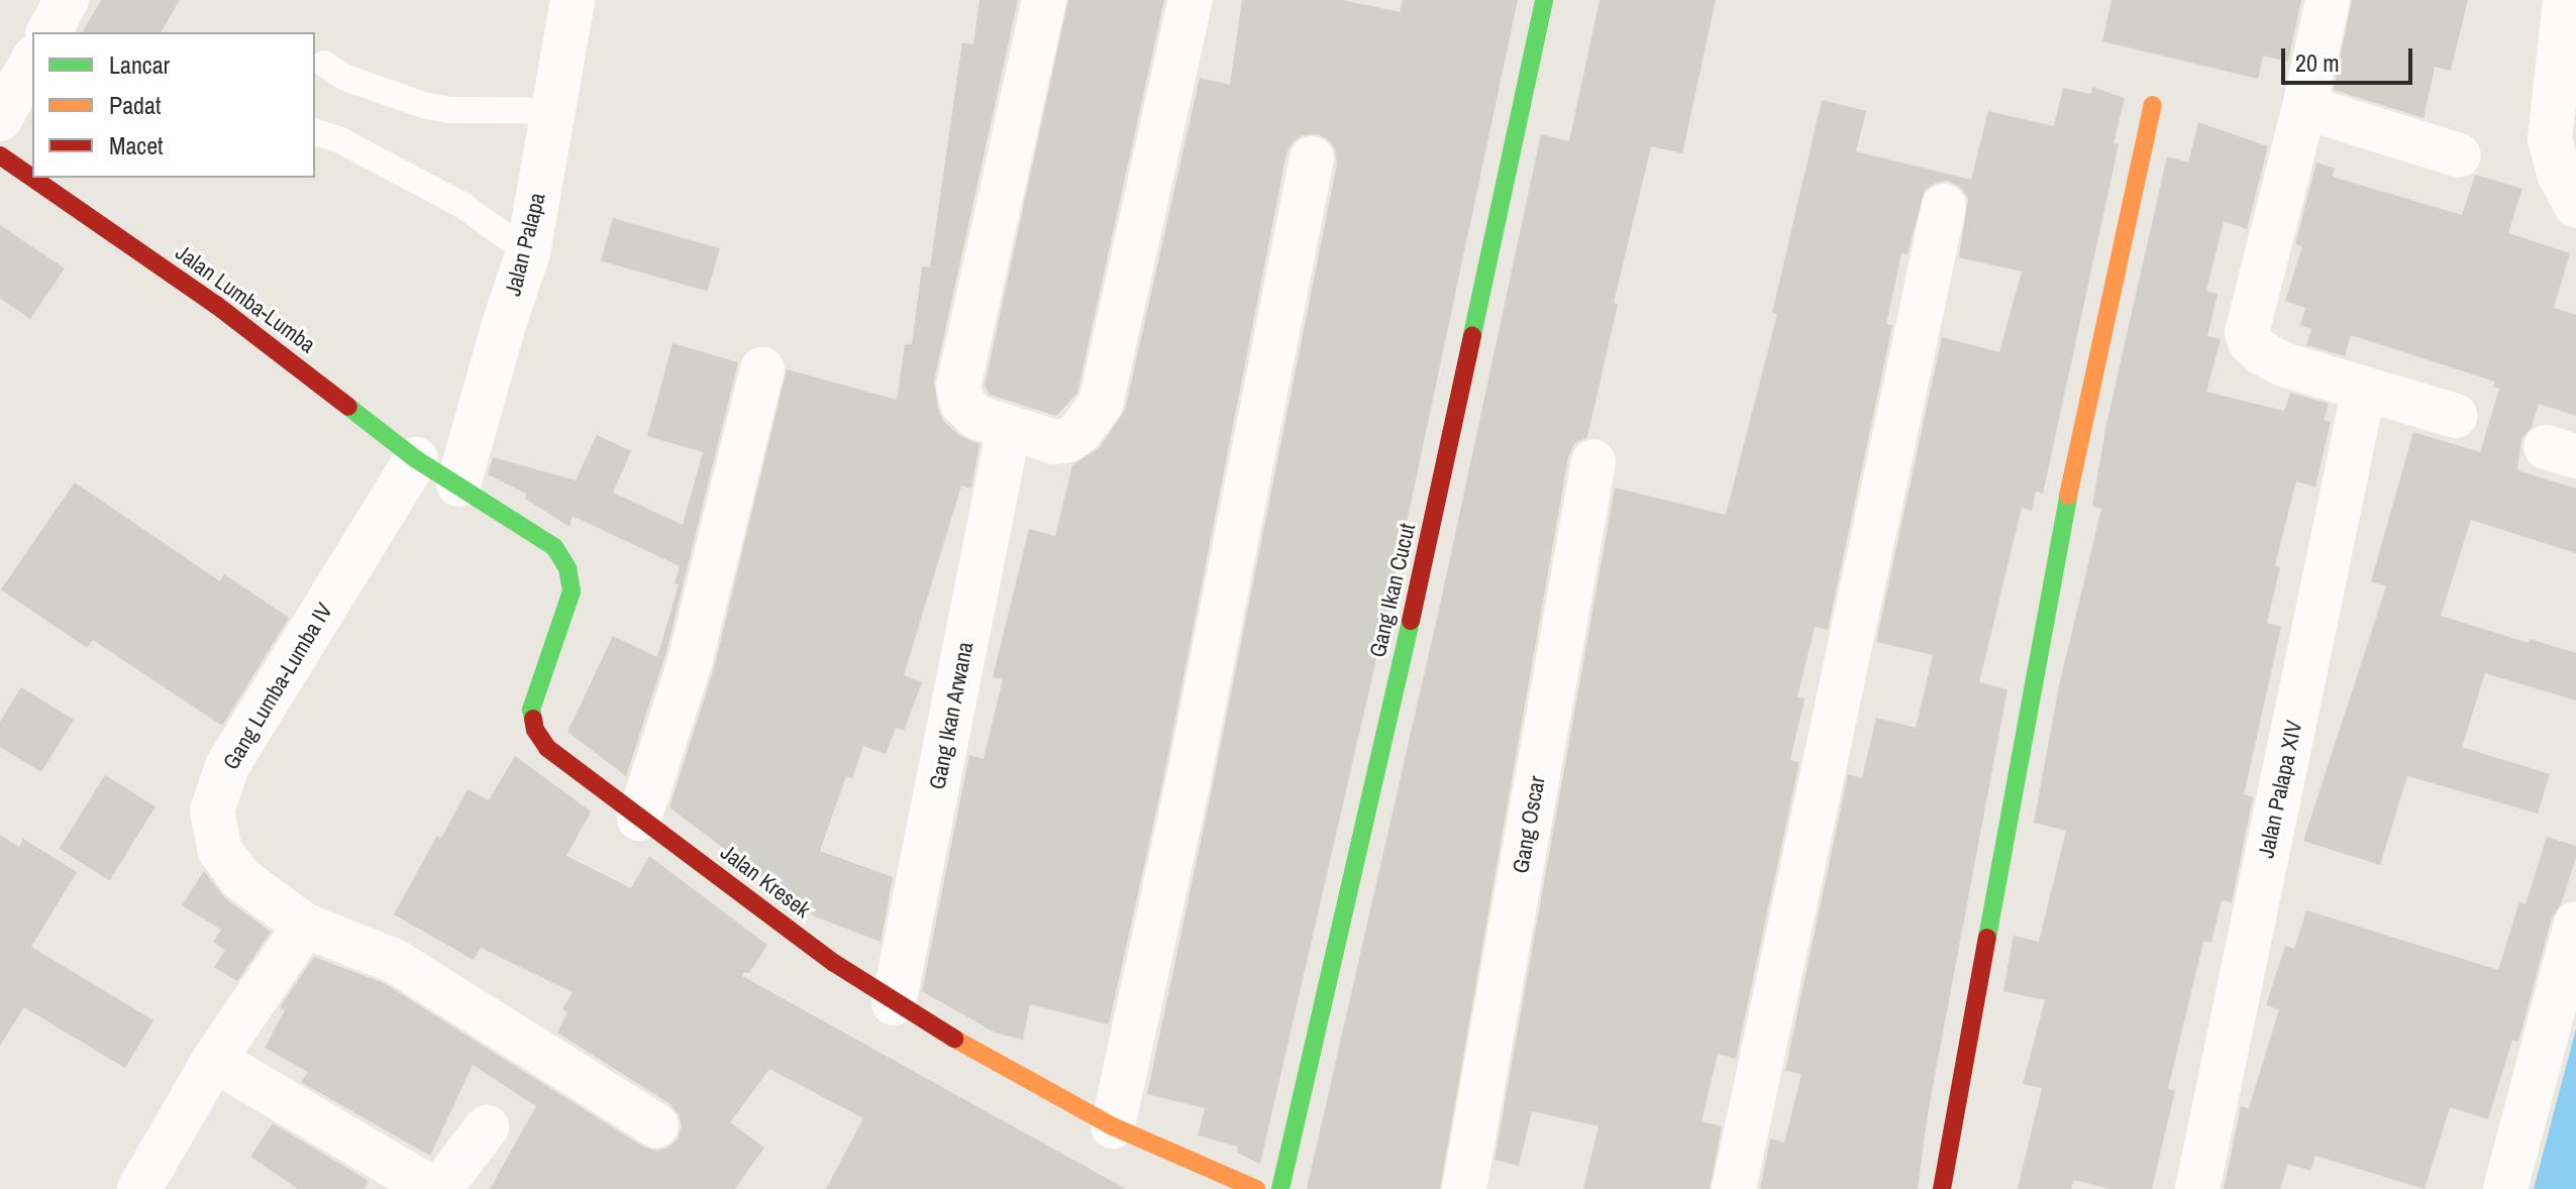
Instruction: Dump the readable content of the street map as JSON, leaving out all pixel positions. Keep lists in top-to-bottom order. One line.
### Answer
{"streets":{"street":["Jalan Palapa","Jalan Lumba-Lumba","Gang Ikan Cucut","Gang Lumba-Lumba IV","Gang Ikan Arwana","Jalan Palapa XIV","Gang Oscar","Jalan Kresek"]},"crossings":[["Jalan Palapa","Jalan Lumba-Lumba"],["Jalan Palapa","Jalan Kresek"],["Jalan Lumba-Lumba","Gang Lumba-Lumba IV"],["Jalan Lumba-Lumba","Jalan Kresek"],["Gang Ikan Arwana","Jalan Kresek"]],"legend":["Lancar","Padat","Macet"],"scale_bar":"20 m"}
